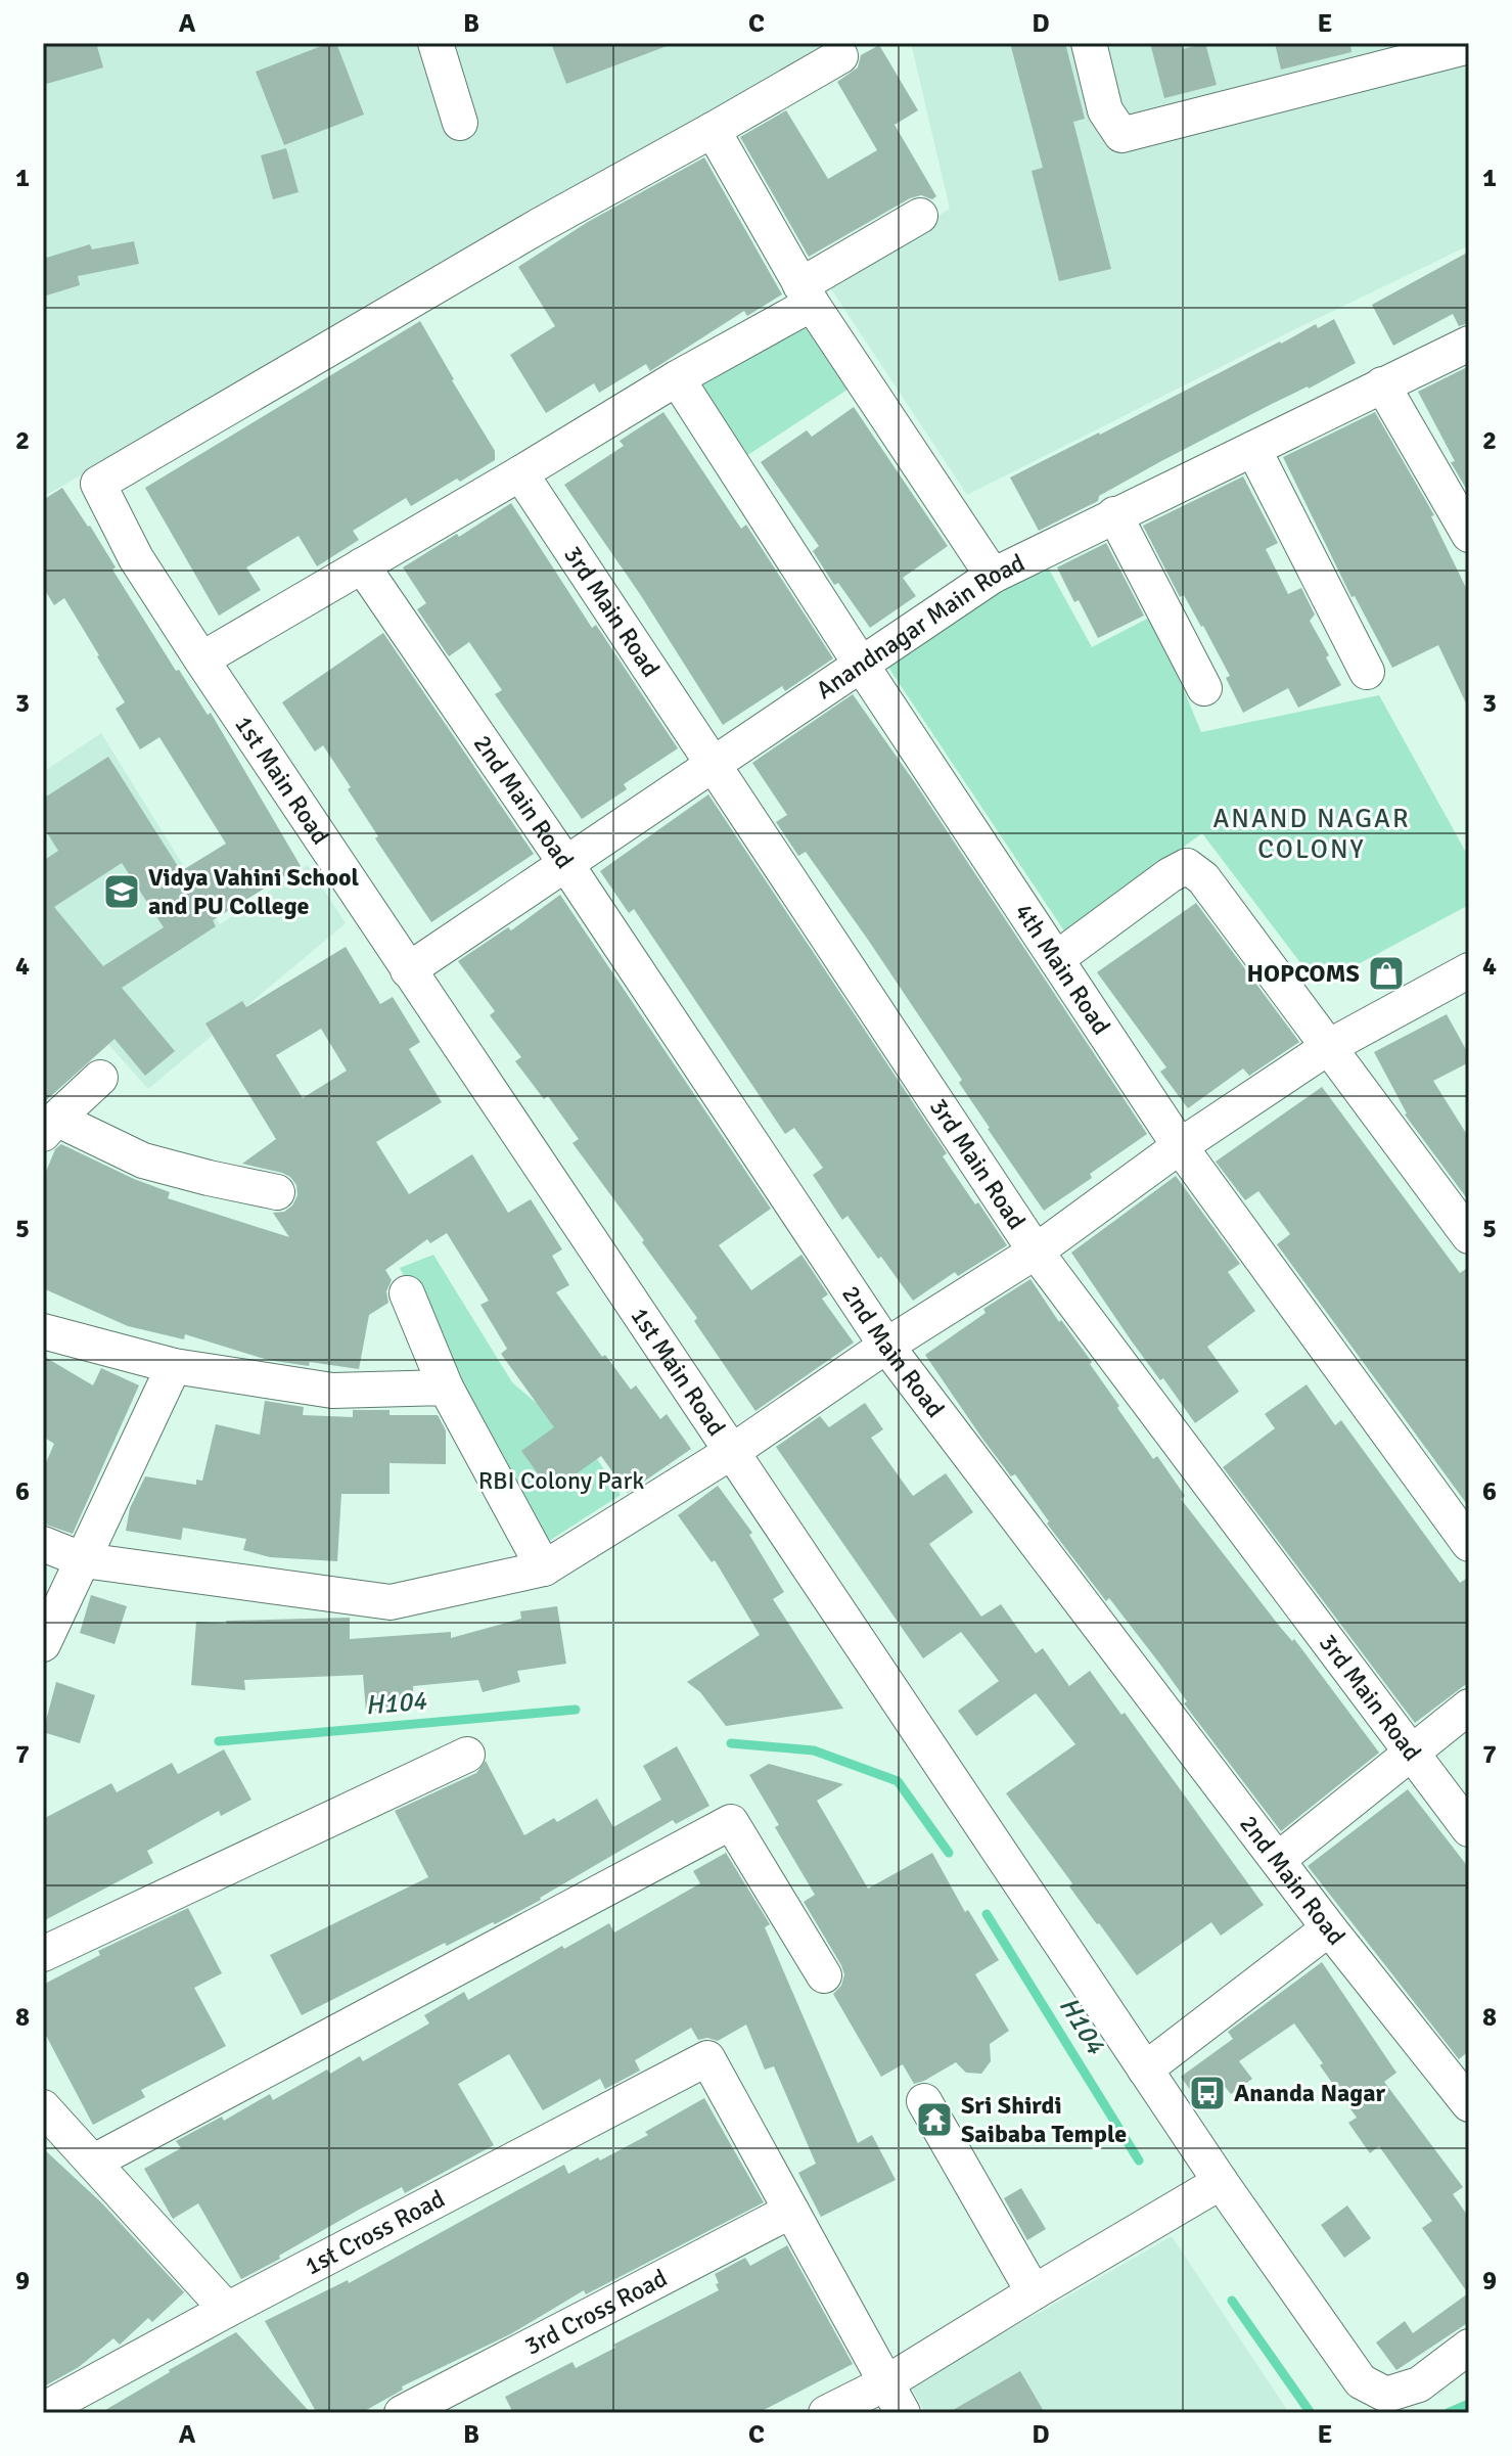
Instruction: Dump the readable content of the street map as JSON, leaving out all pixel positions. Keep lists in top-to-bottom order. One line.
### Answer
{"streets":{"street":["3rd Main Road","Anandnagar Main Road","1st Main Road","2nd Main Road","4th Main Road","1st Cross Road","3rd Cross Road"]},"crossings":[["3rd Main Road","Anandnagar Main Road"],["Anandnagar Main Road","1st Main Road"],["Anandnagar Main Road","2nd Main Road"],["Anandnagar Main Road","4th Main Road"],["1st Cross Road","3rd Cross Road"]],"districts":["ANAND NAGAR COLONY"],"water":["H104"],"parks":["RBI Colony Park"],"places":{"school or university":["Vidya Vahini School and PU College"],"shop":["HOPCOMS"],"bus stop":["Ananda Nagar"],"temple":["Sri Shirdi Saibaba Temple"]},"grid":{"columns":["A","B","C","D","E"],"rows":["1","2","3","4","5","6","7","8","9"]}}
